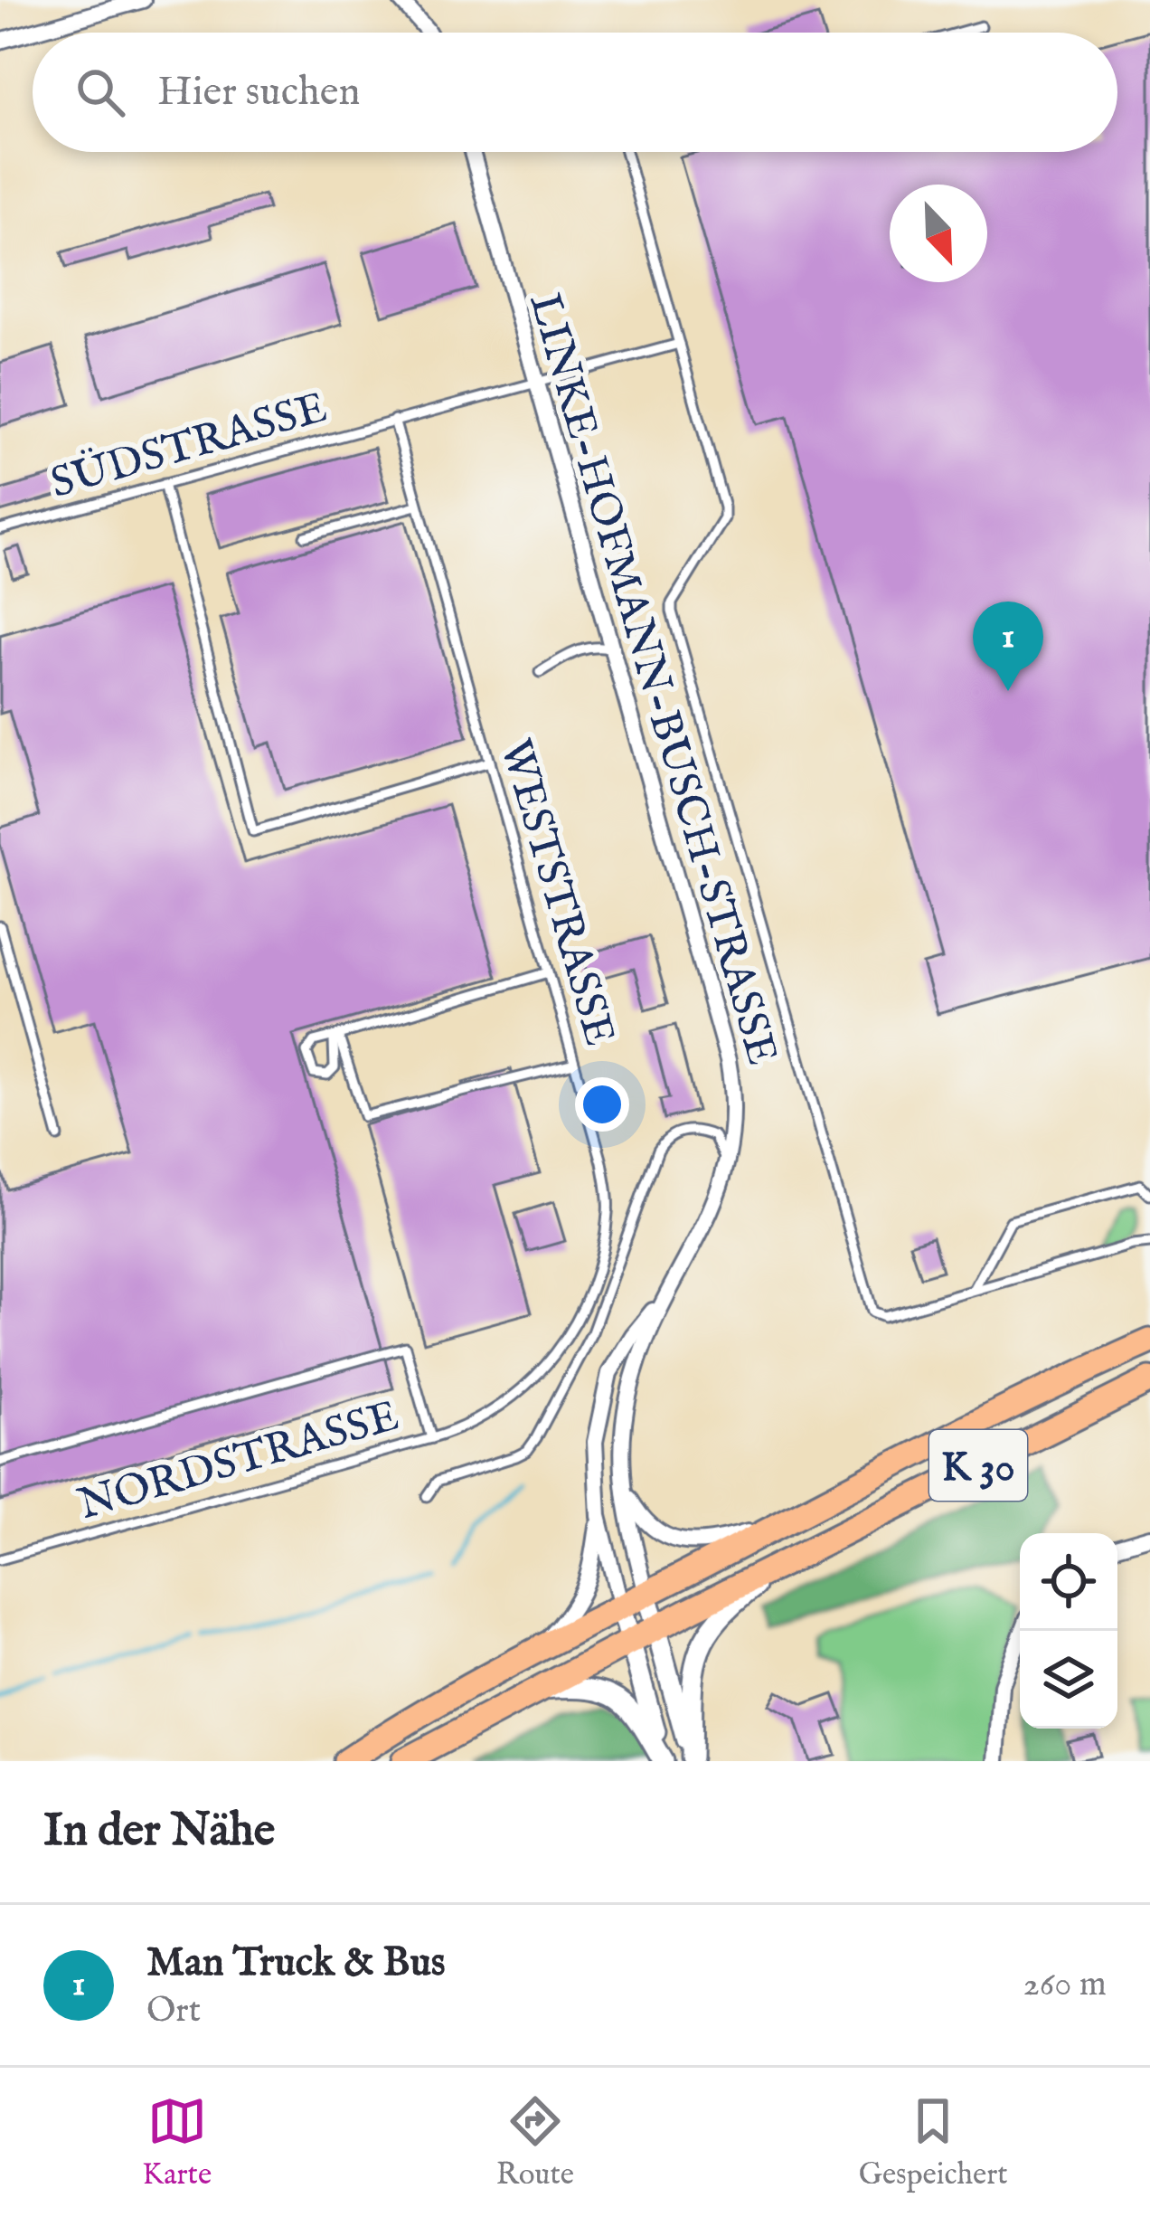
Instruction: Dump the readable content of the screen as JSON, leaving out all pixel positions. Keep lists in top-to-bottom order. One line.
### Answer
{"streets":{"main road":["K 30"],"street":["LINKE-HOFMANN-BUSCH-STRASSE"],"lane":["SÜDSTRASSE","WESTSTRASSE","NORDSTRASSE"]},"crossings":[["SÜDSTRASSE","LINKE-HOFMANN-BUSCH-STRASSE"],["SÜDSTRASSE","WESTSTRASSE"],["LINKE-HOFMANN-BUSCH-STRASSE","K 30"],["WESTSTRASSE","NORDSTRASSE"]],"north":"bottom right","page":{"search":"Hier suchen","pins":"1","heading":"In der Nähe","list":[{"mark":"1","name":"Man Truck & Bus","note":"Ort","value":"260 m"}],"nav":["Karte","Route","Gespeichert"]}}
